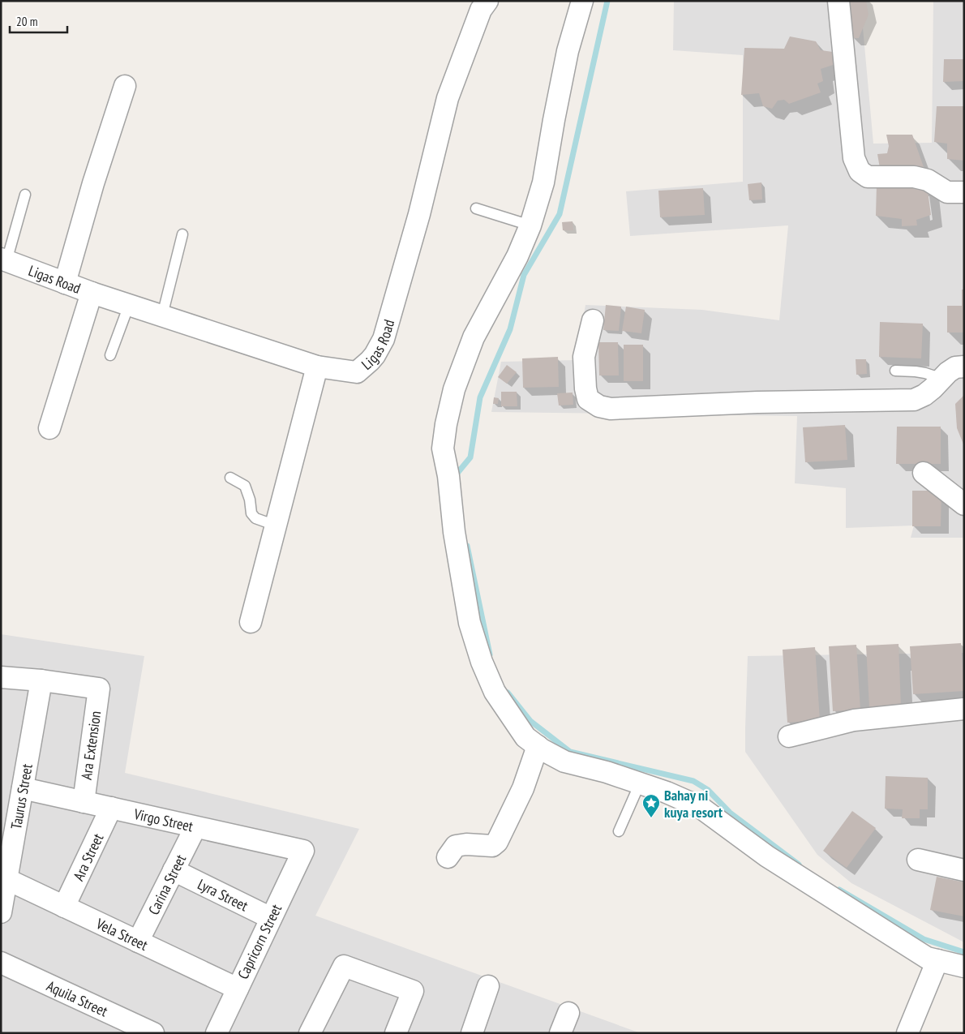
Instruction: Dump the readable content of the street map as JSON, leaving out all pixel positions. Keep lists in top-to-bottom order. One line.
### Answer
{"streets":{"street":["Ligas Road","Ara Extension","Taurus Street","Virgo Street","Ara Street","Carina Street","Lyra Street","Vela Street","Capricorn Street","Aquila Street"]},"crossings":[["Ara Extension","Taurus Street"],["Ara Extension","Virgo Street"],["Taurus Street","Virgo Street"],["Taurus Street","Vela Street"],["Virgo Street","Ara Street"],["Virgo Street","Carina Street"],["Virgo Street","Capricorn Street"],["Ara Street","Vela Street"],["Carina Street","Lyra Street"],["Carina Street","Vela Street"],["Lyra Street","Capricorn Street"],["Vela Street","Capricorn Street"]],"places":{"place":["Bahay ni kuya resort"]},"scale_bar":"20 m"}
